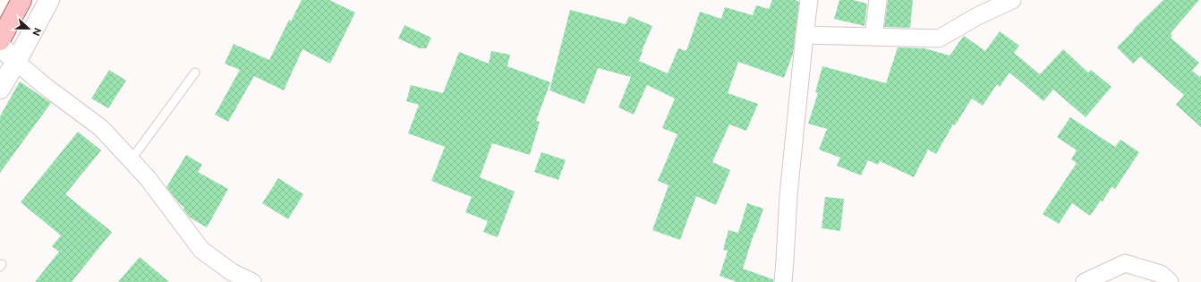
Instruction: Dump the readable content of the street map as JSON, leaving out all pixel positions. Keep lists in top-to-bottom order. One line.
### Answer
{"north":"right"}
